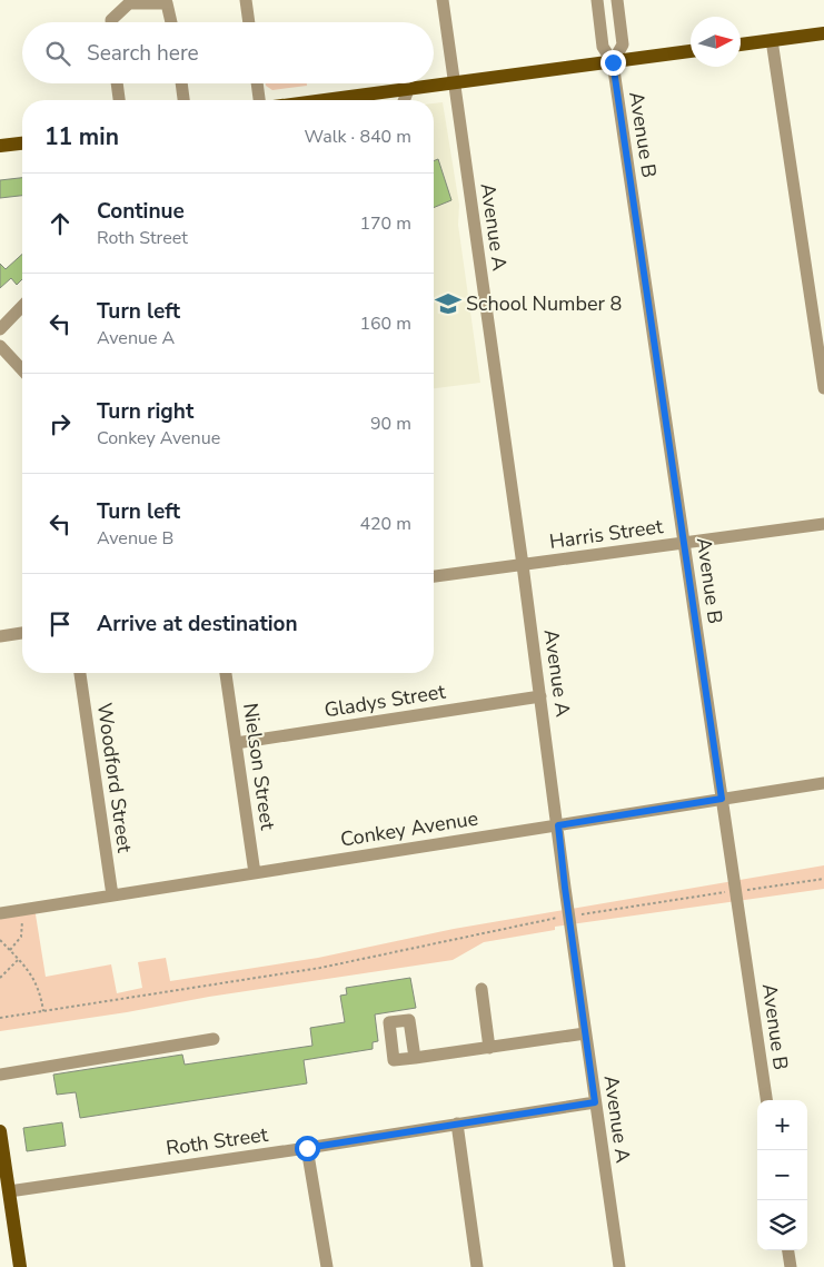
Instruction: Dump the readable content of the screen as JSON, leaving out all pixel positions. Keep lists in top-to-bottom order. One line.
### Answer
{"streets":{"street":["Avenue B","Avenue A","Harris Street","Gladys Street","Nielson Street","Woodford Street","Conkey Avenue","Roth Street"]},"crossings":[["Avenue B","Harris Street"],["Avenue B","Conkey Avenue"],["Avenue A","Harris Street"],["Avenue A","Gladys Street"],["Avenue A","Conkey Avenue"],["Avenue A","Roth Street"],["Gladys Street","Nielson Street"],["Nielson Street","Conkey Avenue"],["Woodford Street","Conkey Avenue"]],"places":{"school or university":["School Number 8"]},"north":"right","page":{"search":"Search here","heading":["11 min","Walk · 840 m"],"list":[["Continue","Roth Street","170 m"],["Turn left","Avenue A","160 m"],["Turn right","Conkey Avenue","90 m"],["Turn left","Avenue B","420 m"],"Arrive at destination"],"map_buttons":["+","−"]}}
